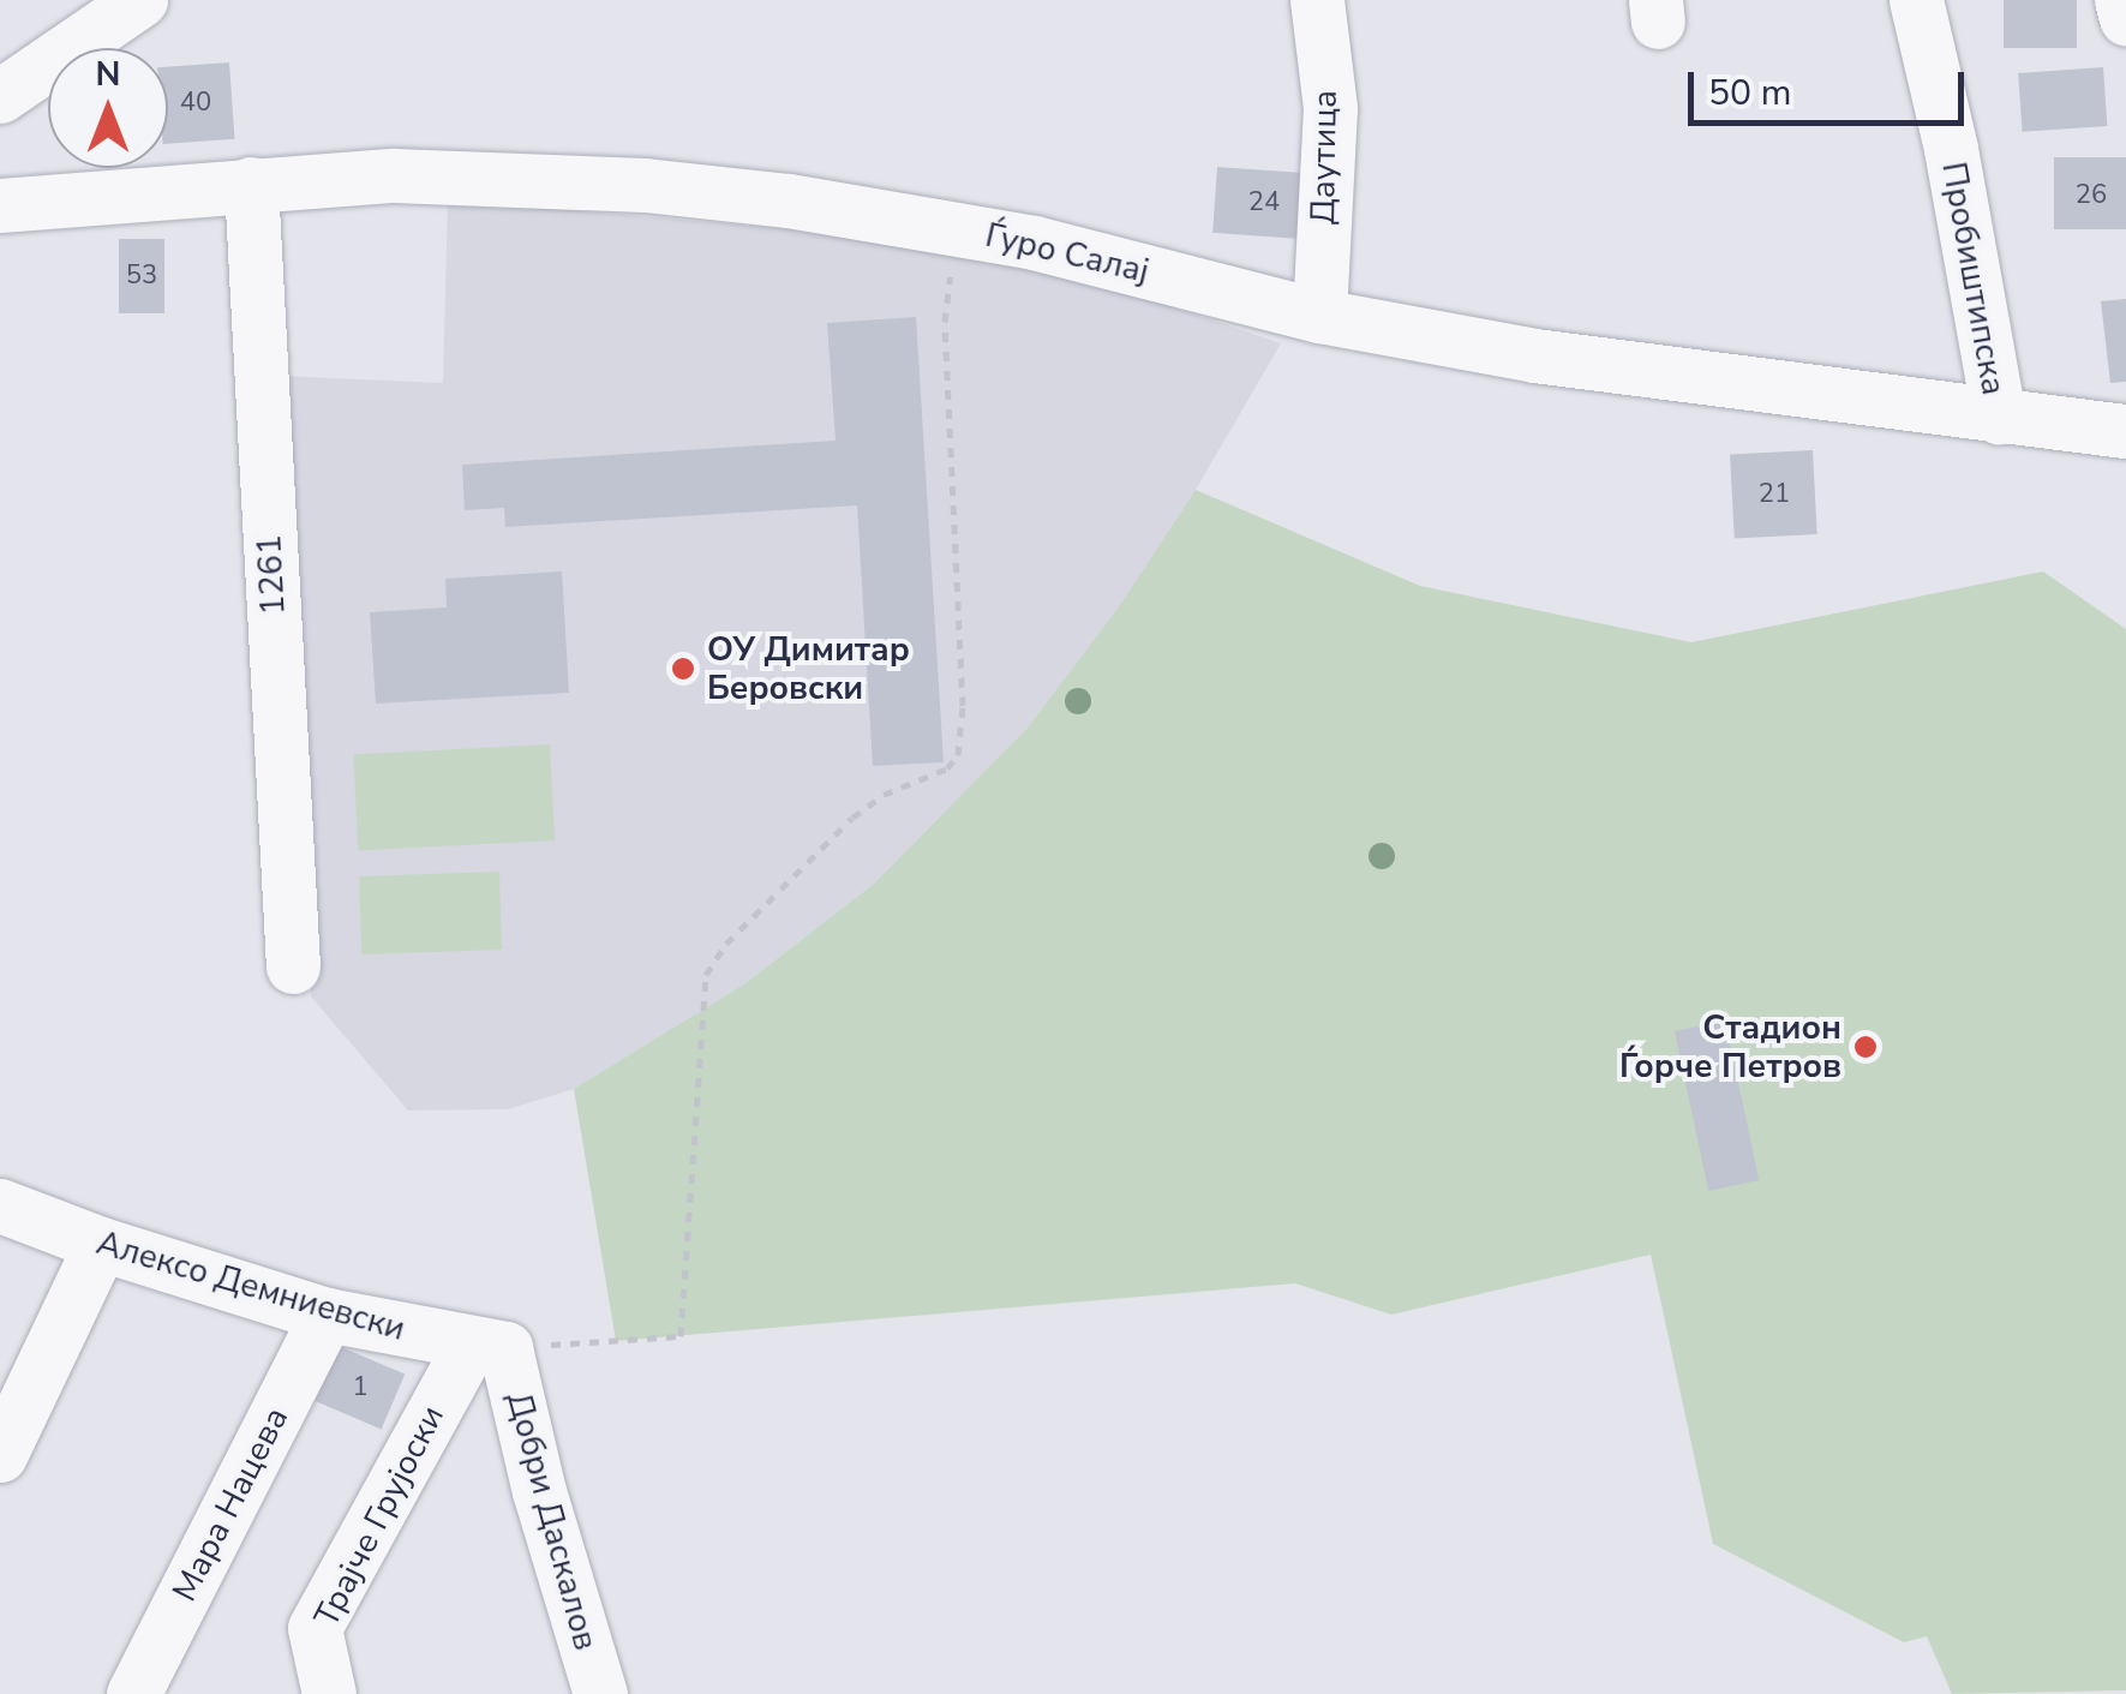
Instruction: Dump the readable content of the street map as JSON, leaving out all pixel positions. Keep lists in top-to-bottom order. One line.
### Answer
{"streets":{"street":["Даутица","Ѓуро Салај","Пробиштипска","1261","Алексо Демниевски","Мара Нацева","Трајче Грујоски","Добри Даскалов"]},"crossings":[["Даутица","Ѓуро Салај"],["Ѓуро Салај","Пробиштипска"],["Ѓуро Салај","1261"],["Алексо Демниевски","Мара Нацева"],["Алексо Демниевски","Трајче Грујоски"],["Алексо Демниевски","Добри Даскалов"],["Трајче Грујоски","Добри Даскалов"]],"places":["ОУ Димитар Беровски","Стадион Ѓорче Петров"],"house_numbers":["40","26","24","53","21","1"],"scale_bar":"50 m","north":"top"}
